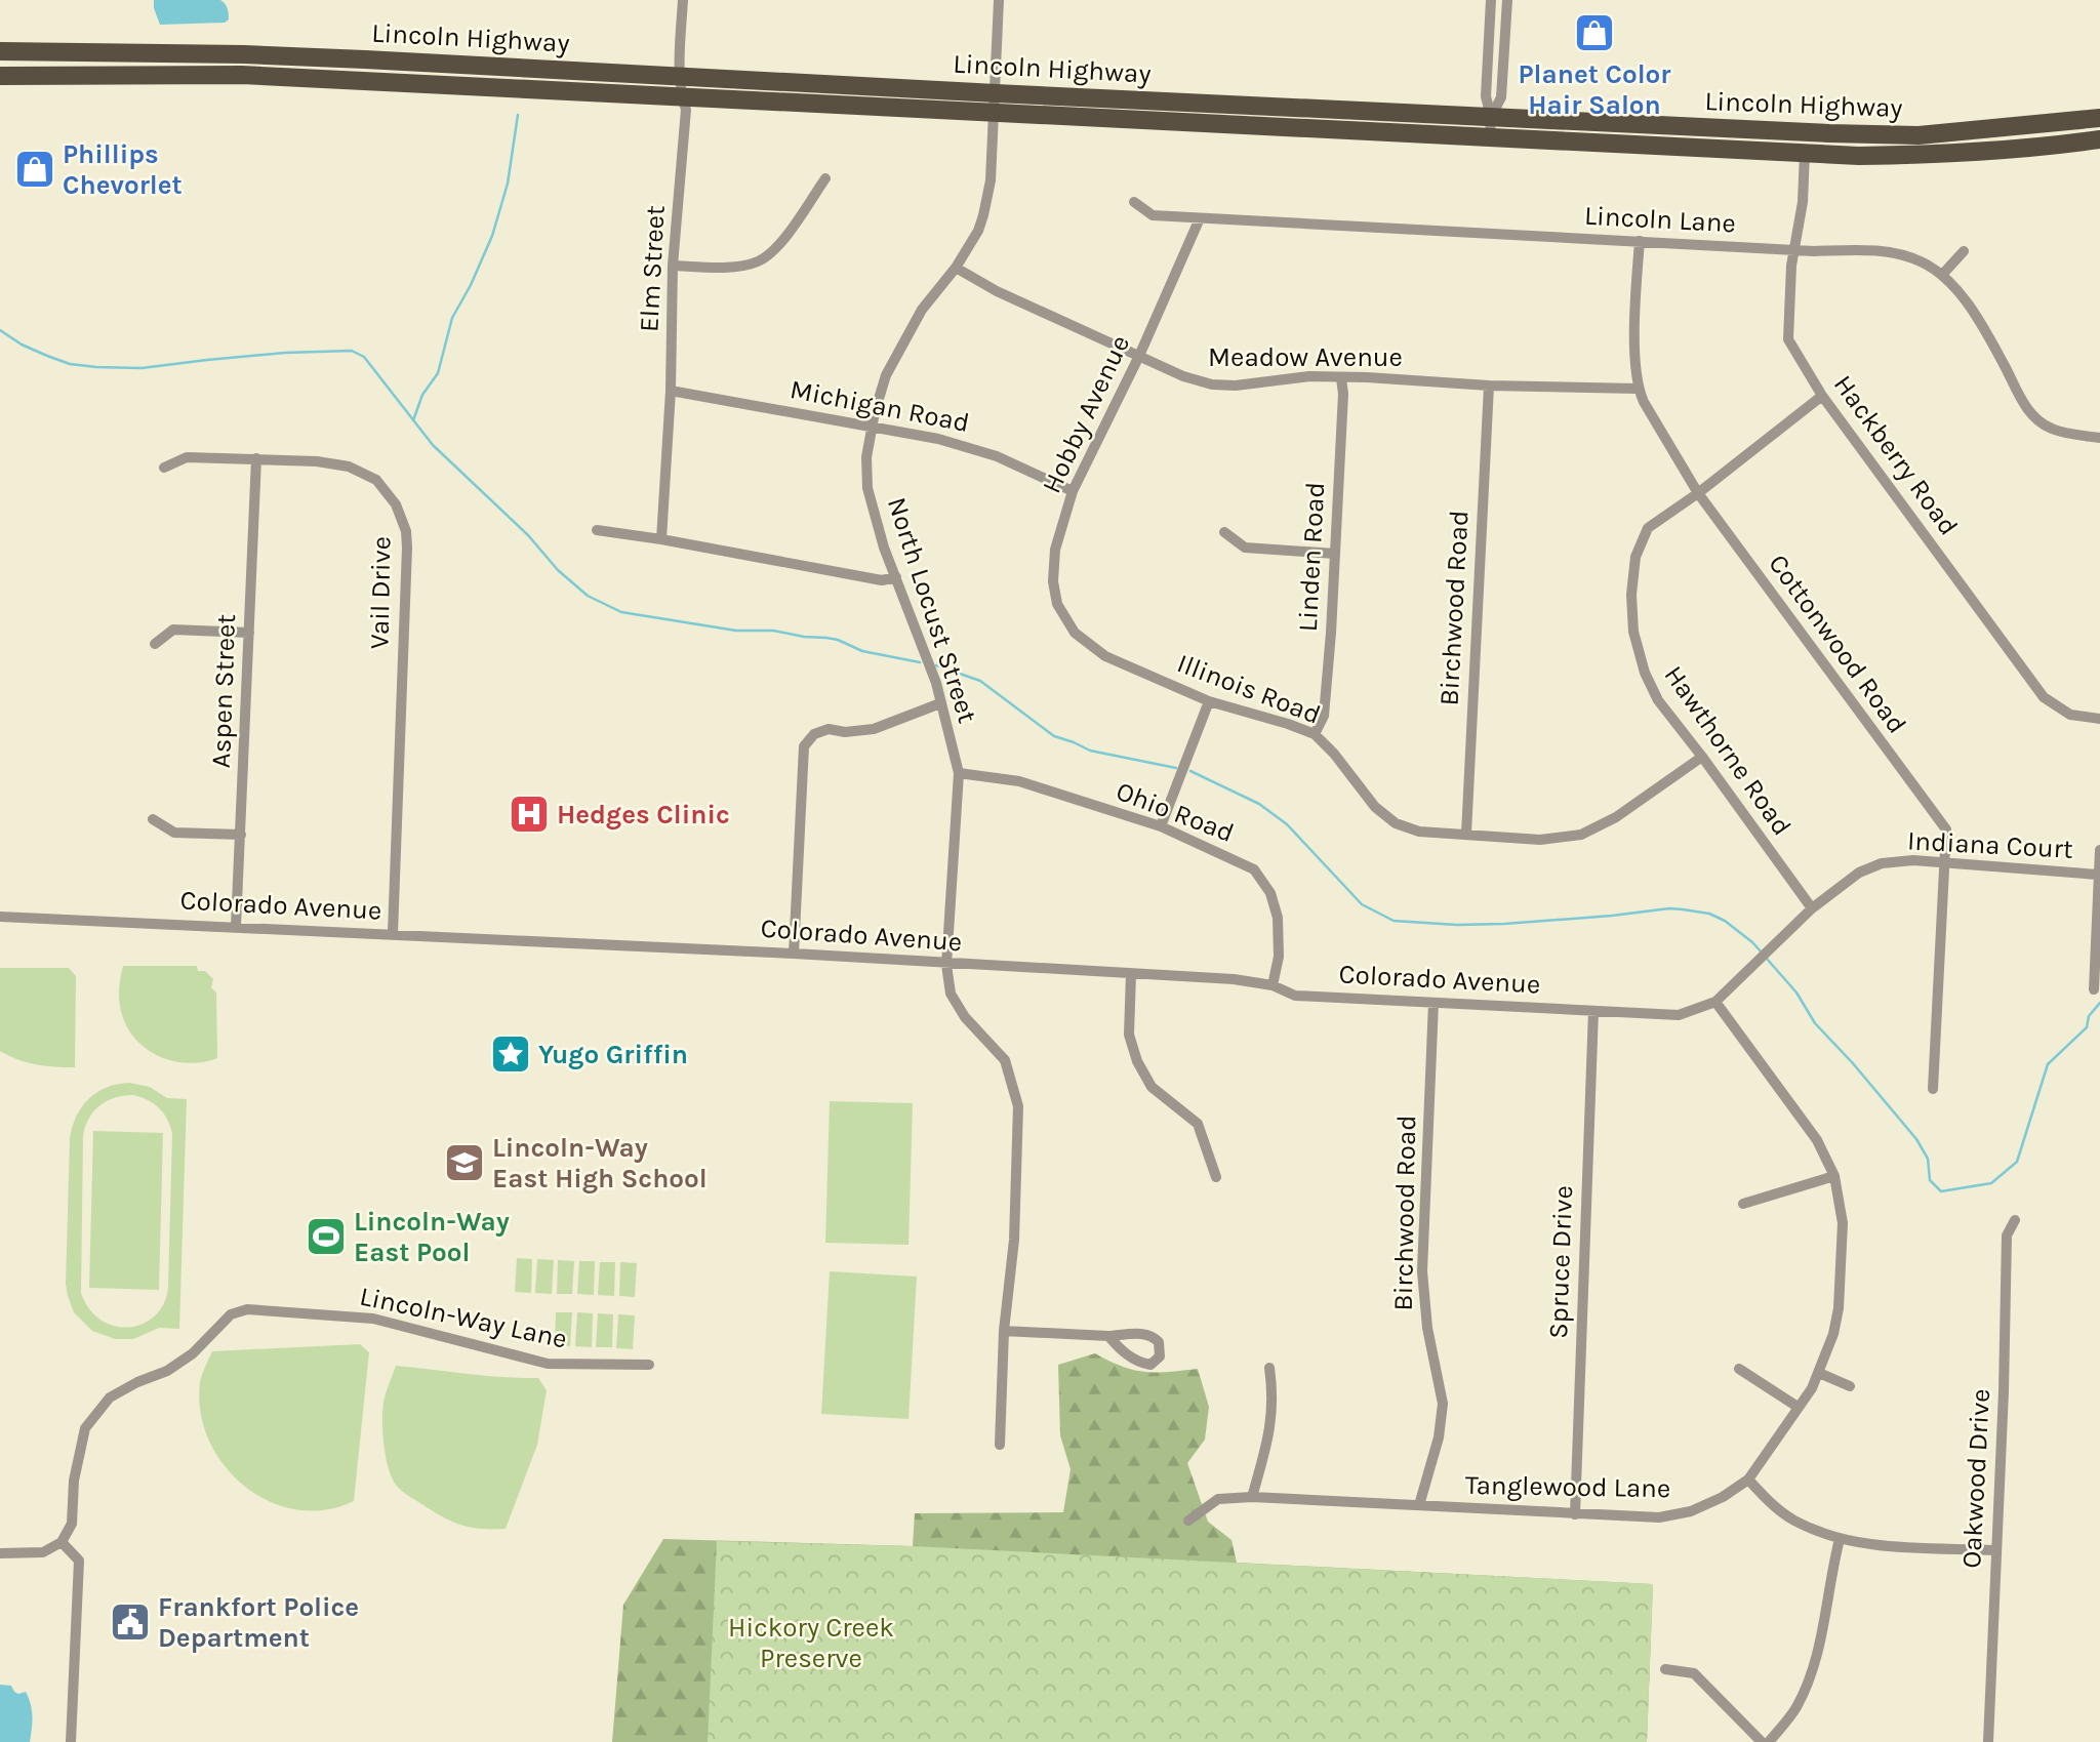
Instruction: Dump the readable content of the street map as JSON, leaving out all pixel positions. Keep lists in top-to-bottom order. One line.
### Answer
{"streets":{"main road":["Lincoln Highway"],"street":["Lincoln Lane","Elm Street","Meadow Avenue","Michigan Road","Hobby Avenue","Hackberry Road","Linden Road","Vail Drive","Birchwood Road","North Locust Street","Cottonwood Road","Illinois Road","Aspen Street","Hawthorne Road","Ohio Road","Indiana Court","Colorado Avenue","Spruce Drive","Lincoln-Way Lane","Oakwood Drive","Tanglewood Lane"]},"crossings":[["Lincoln Highway","Elm Street"],["Lincoln Highway","Hackberry Road"],["Lincoln Highway","North Locust Street"],["Lincoln Lane","Hobby Avenue"],["Lincoln Lane","Hackberry Road"],["Lincoln Lane","Cottonwood Road"],["Elm Street","Michigan Road"],["Meadow Avenue","Hobby Avenue"],["Meadow Avenue","Linden Road"],["Meadow Avenue","Birchwood Road"],["Meadow Avenue","North Locust Street"],["Meadow Avenue","Cottonwood Road"],["Michigan Road","Hobby Avenue"],["Michigan Road","North Locust Street"],["Hobby Avenue","Illinois Road"],["Hackberry Road","Hawthorne Road"],["Linden Road","Illinois Road"],["Vail Drive","Aspen Street"],["Vail Drive","Colorado Avenue"],["Birchwood Road","Illinois Road"],["Birchwood Road","Colorado Avenue"],["Birchwood Road","Tanglewood Lane"],["North Locust Street","Ohio Road"],["North Locust Street","Colorado Avenue"],["Cottonwood Road","Hawthorne Road"],["Cottonwood Road","Indiana Court"],["Illinois Road","Hawthorne Road"],["Aspen Street","Colorado Avenue"],["Hawthorne Road","Indiana Court"],["Ohio Road","Colorado Avenue"],["Indiana Court","Colorado Avenue"],["Indiana Court","Tanglewood Lane"],["Colorado Avenue","Spruce Drive"],["Colorado Avenue","Tanglewood Lane"],["Spruce Drive","Tanglewood Lane"]],"parks":["Hickory Creek Preserve"],"places":{"shop":["Planet Color Hair Salon","Phillips Chevorlet"],"hospital":["Hedges Clinic"],"place":["Yugo Griffin"],"school or university":["Lincoln-Way East High School"],"sports":["Lincoln-Way East Pool"],"public building":["Frankfort Police Department"]}}
